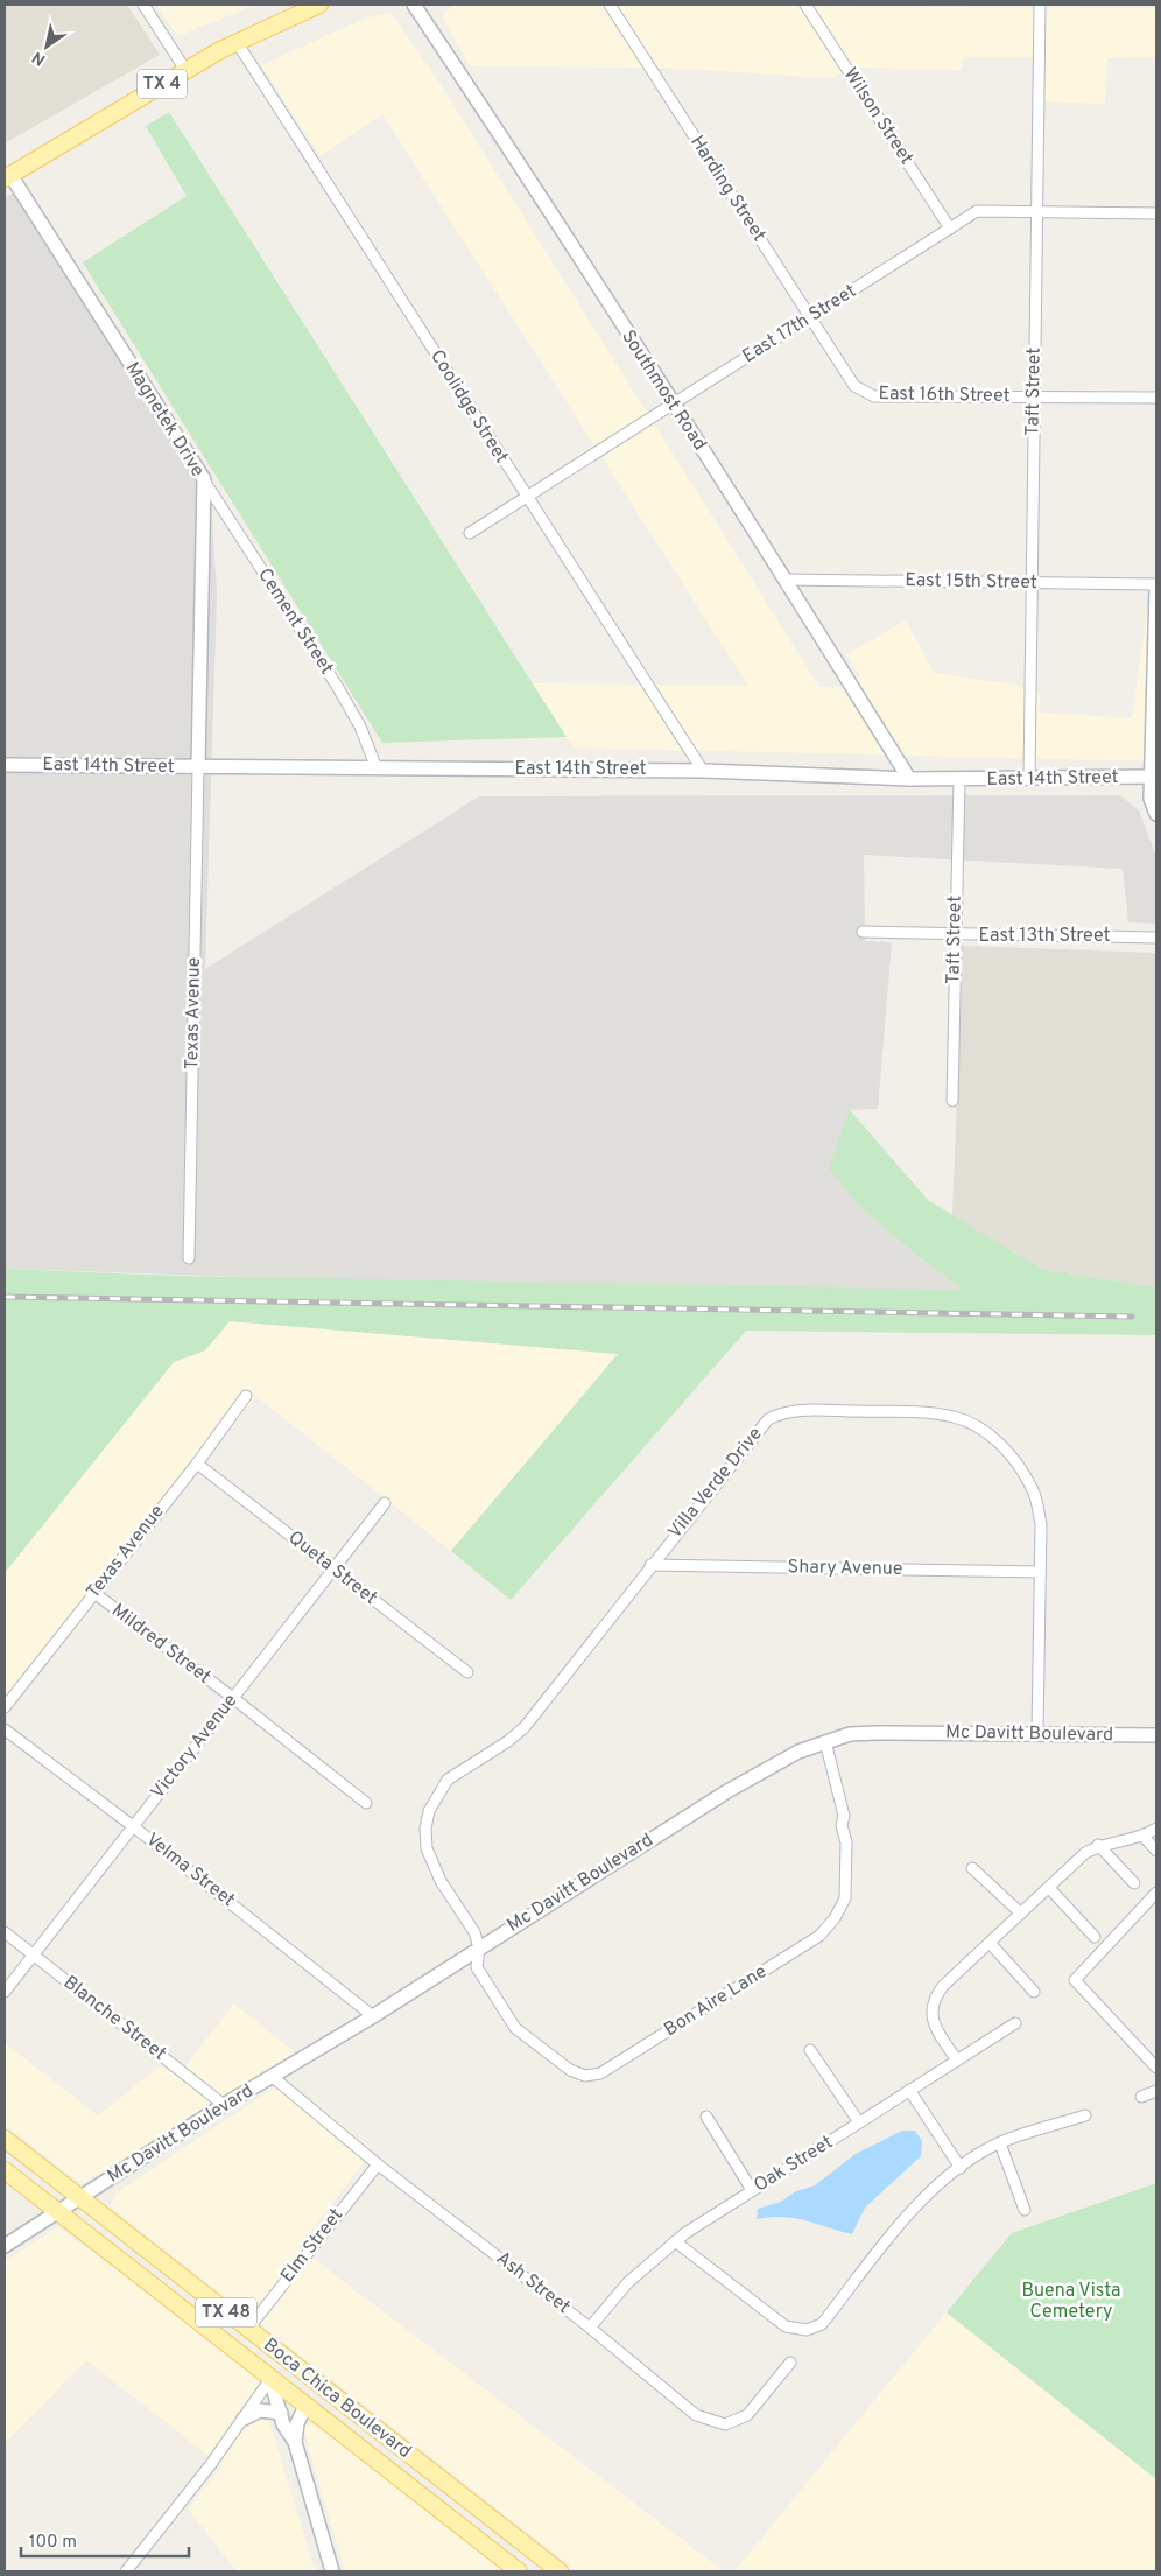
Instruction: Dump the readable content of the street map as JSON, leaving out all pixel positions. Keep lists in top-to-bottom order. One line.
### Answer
{"streets":{"main road":["TX 4","TX 48","Boca Chica Boulevard"],"street":["Wilson Street","Harding Street","East 17th Street","Southmost Road","Taft Street","East 16th Street","Coolidge Street","Magnetek Drive","East 15th Street","Cement Street","East 14th Street","East 13th Street","Texas Avenue","Villa Verde Drive","Queta Street","Shary Avenue","Mildred Street","Mc Davitt Boulevard","Victory Avenue","Velma Street","Bon Aire Lane","Blanche Street","Oak Street","Elm Street","Ash Street"]},"crossings":[["TX 4","Coolidge Street"],["TX 4","Magnetek Drive"],["Wilson Street","East 17th Street"],["Harding Street","East 17th Street"],["Harding Street","East 16th Street"],["East 17th Street","Southmost Road"],["East 17th Street","Taft Street"],["East 17th Street","Coolidge Street"],["Southmost Road","East 15th Street"],["Southmost Road","East 14th Street"],["Taft Street","East 16th Street"],["Taft Street","East 15th Street"],["Taft Street","East 14th Street"],["Taft Street","East 13th Street"],["Coolidge Street","East 14th Street"],["Magnetek Drive","Cement Street"],["Magnetek Drive","East 14th Street"],["Magnetek Drive","Texas Avenue"],["Cement Street","East 14th Street"],["East 14th Street","Texas Avenue"],["Texas Avenue","Queta Street"],["Texas Avenue","Mildred Street"],["Villa Verde Drive","Shary Avenue"],["Villa Verde Drive","Mc Davitt Boulevard"],["Villa Verde Drive","Bon Aire Lane"],["Queta Street","Victory Avenue"],["Mildred Street","Victory Avenue"],["Mc Davitt Boulevard","Velma Street"],["Mc Davitt Boulevard","Bon Aire Lane"],["Mc Davitt Boulevard","Blanche Street"],["Mc Davitt Boulevard","Ash Street"],["Mc Davitt Boulevard","Boca Chica Boulevard"],["Victory Avenue","Velma Street"],["Victory Avenue","Blanche Street"],["Oak Street","Ash Street"],["Elm Street","Ash Street"],["Elm Street","Boca Chica Boulevard"]],"parks":["Buena Vista Cemetery"],"scale_bar":"100 m","north":"bottom left"}
